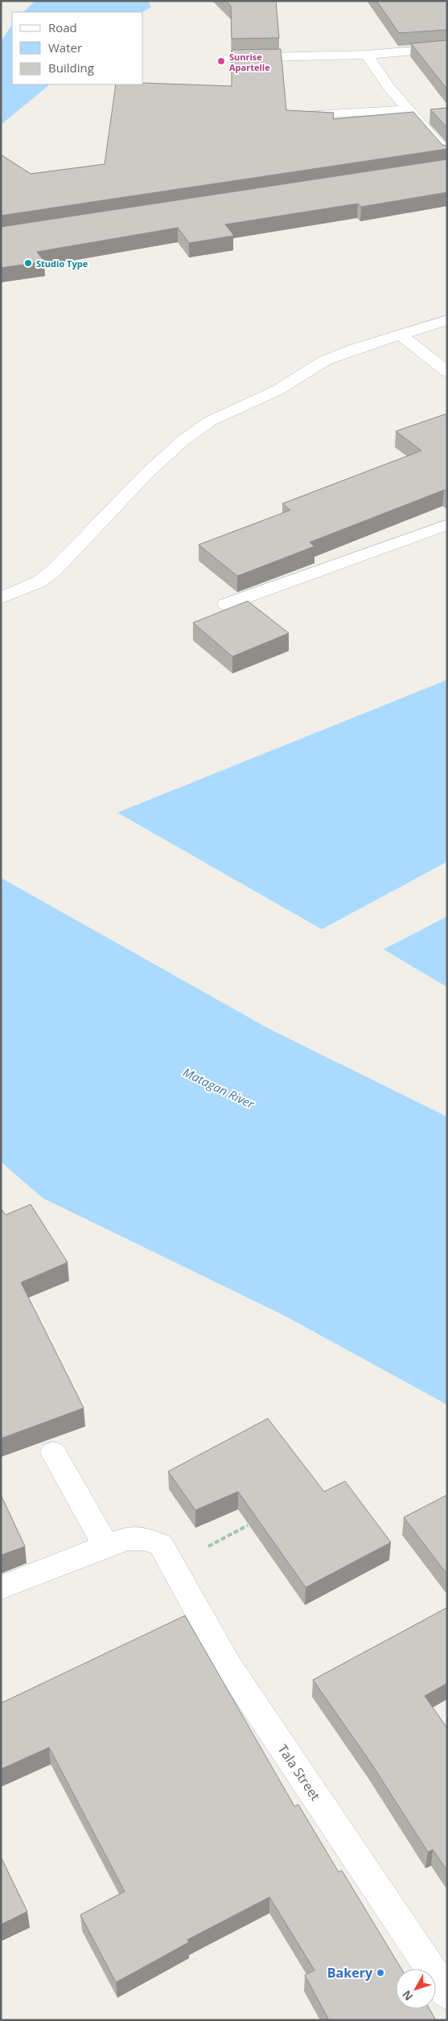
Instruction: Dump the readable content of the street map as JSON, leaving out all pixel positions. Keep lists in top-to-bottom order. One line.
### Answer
{"streets":{"street":["Tala Street"]},"water":["Matagan River"],"places":["Sunrise Apartelle","Studio Type","Bakery"],"legend":["Road","Water","Building"],"north":"bottom left"}
